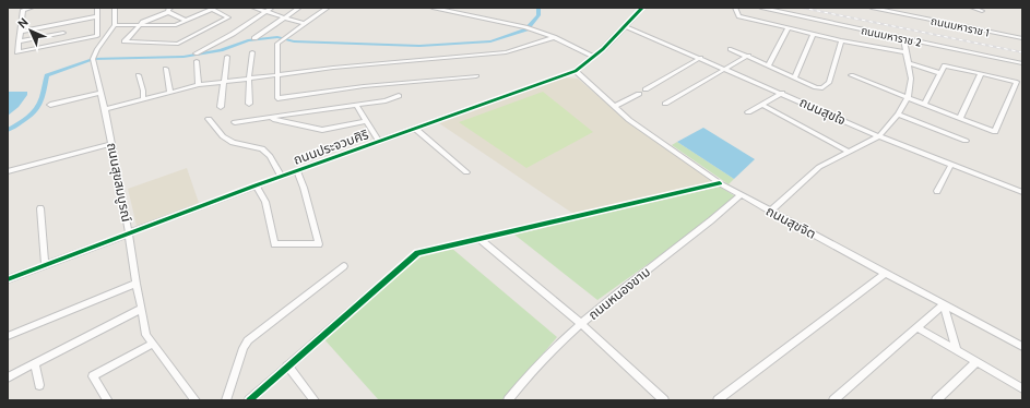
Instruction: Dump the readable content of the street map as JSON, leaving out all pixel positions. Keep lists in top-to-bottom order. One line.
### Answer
{"streets":{"street":["ถนนมหาราช 1","ถนนมหาราช 2","ถนนสุขใจ","ถนนประจวบศิริ","ถนนสุขสมบูรณ์","ถนนสุขจิต","ถนนหนองขาม"]},"crossings":[["ถนนสุขใจ","ถนนประจวบศิริ"],["ถนนประจวบศิริ","ถนนสุขสมบูรณ์"],["ถนนประจวบศิริ","ถนนสุขจิต"],["ถนนสุขจิต","ถนนหนองขาม"]],"north":"top left"}
